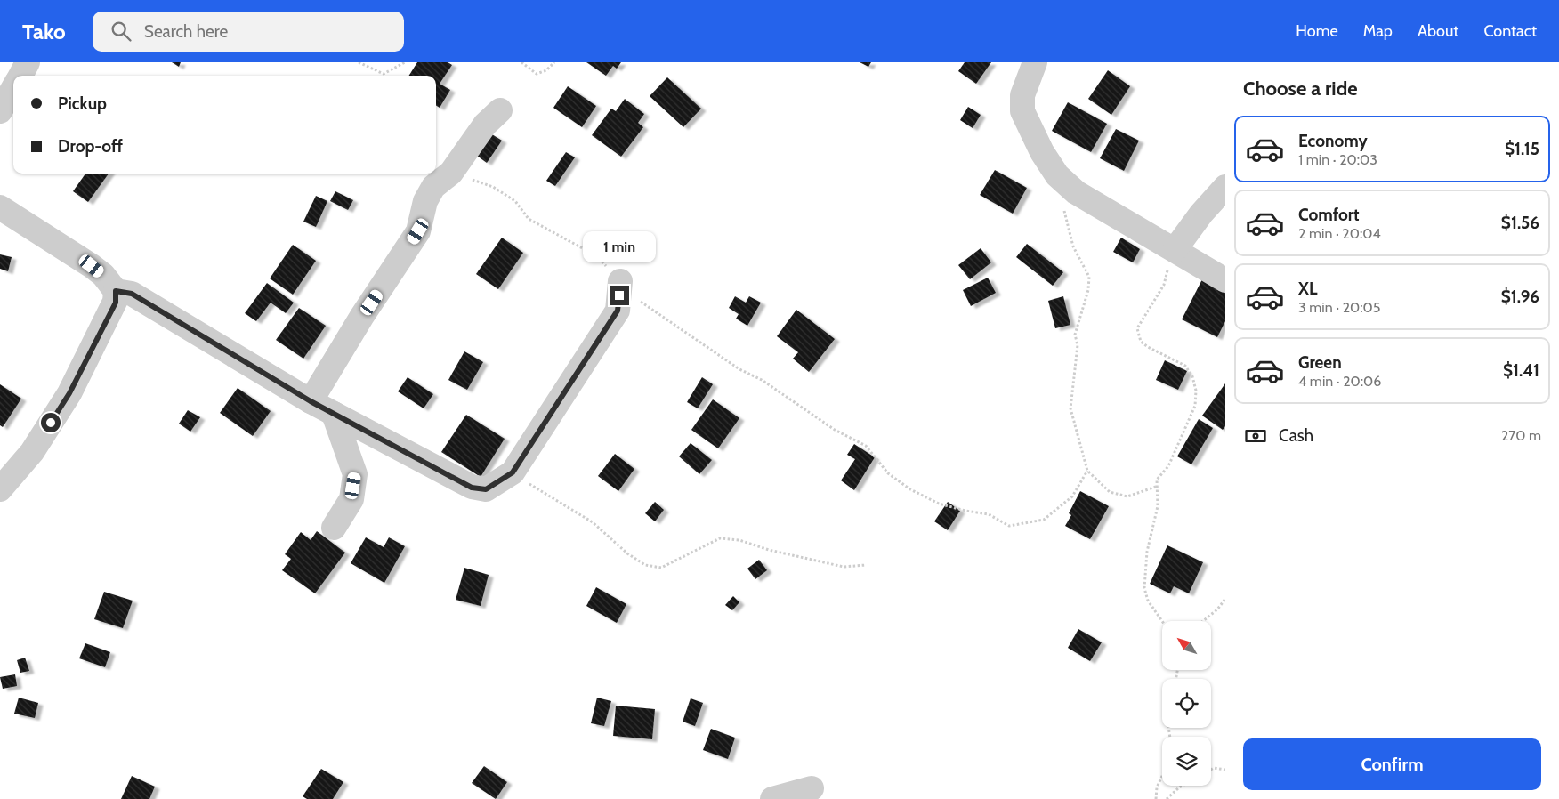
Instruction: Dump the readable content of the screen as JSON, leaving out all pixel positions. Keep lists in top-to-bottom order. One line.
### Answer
{"north":"top left","page":{"header":"Tako","search":"Search here","nav":["Home","Map","About","Contact"],"heading":"Choose a ride","banner":["Pickup","Drop-off"],"list":[{"name":"Economy","note":"1 min · 20:03","value":"$1.15"},{"name":"Comfort","note":"2 min · 20:04","value":"$1.56"},{"name":"XL","note":"3 min · 20:05","value":"$1.96"},{"name":"Green","note":"4 min · 20:06","value":"$1.41"}],"bubble":"1 min","pay":["Cash","270 m"],"buttons":"Confirm"}}
